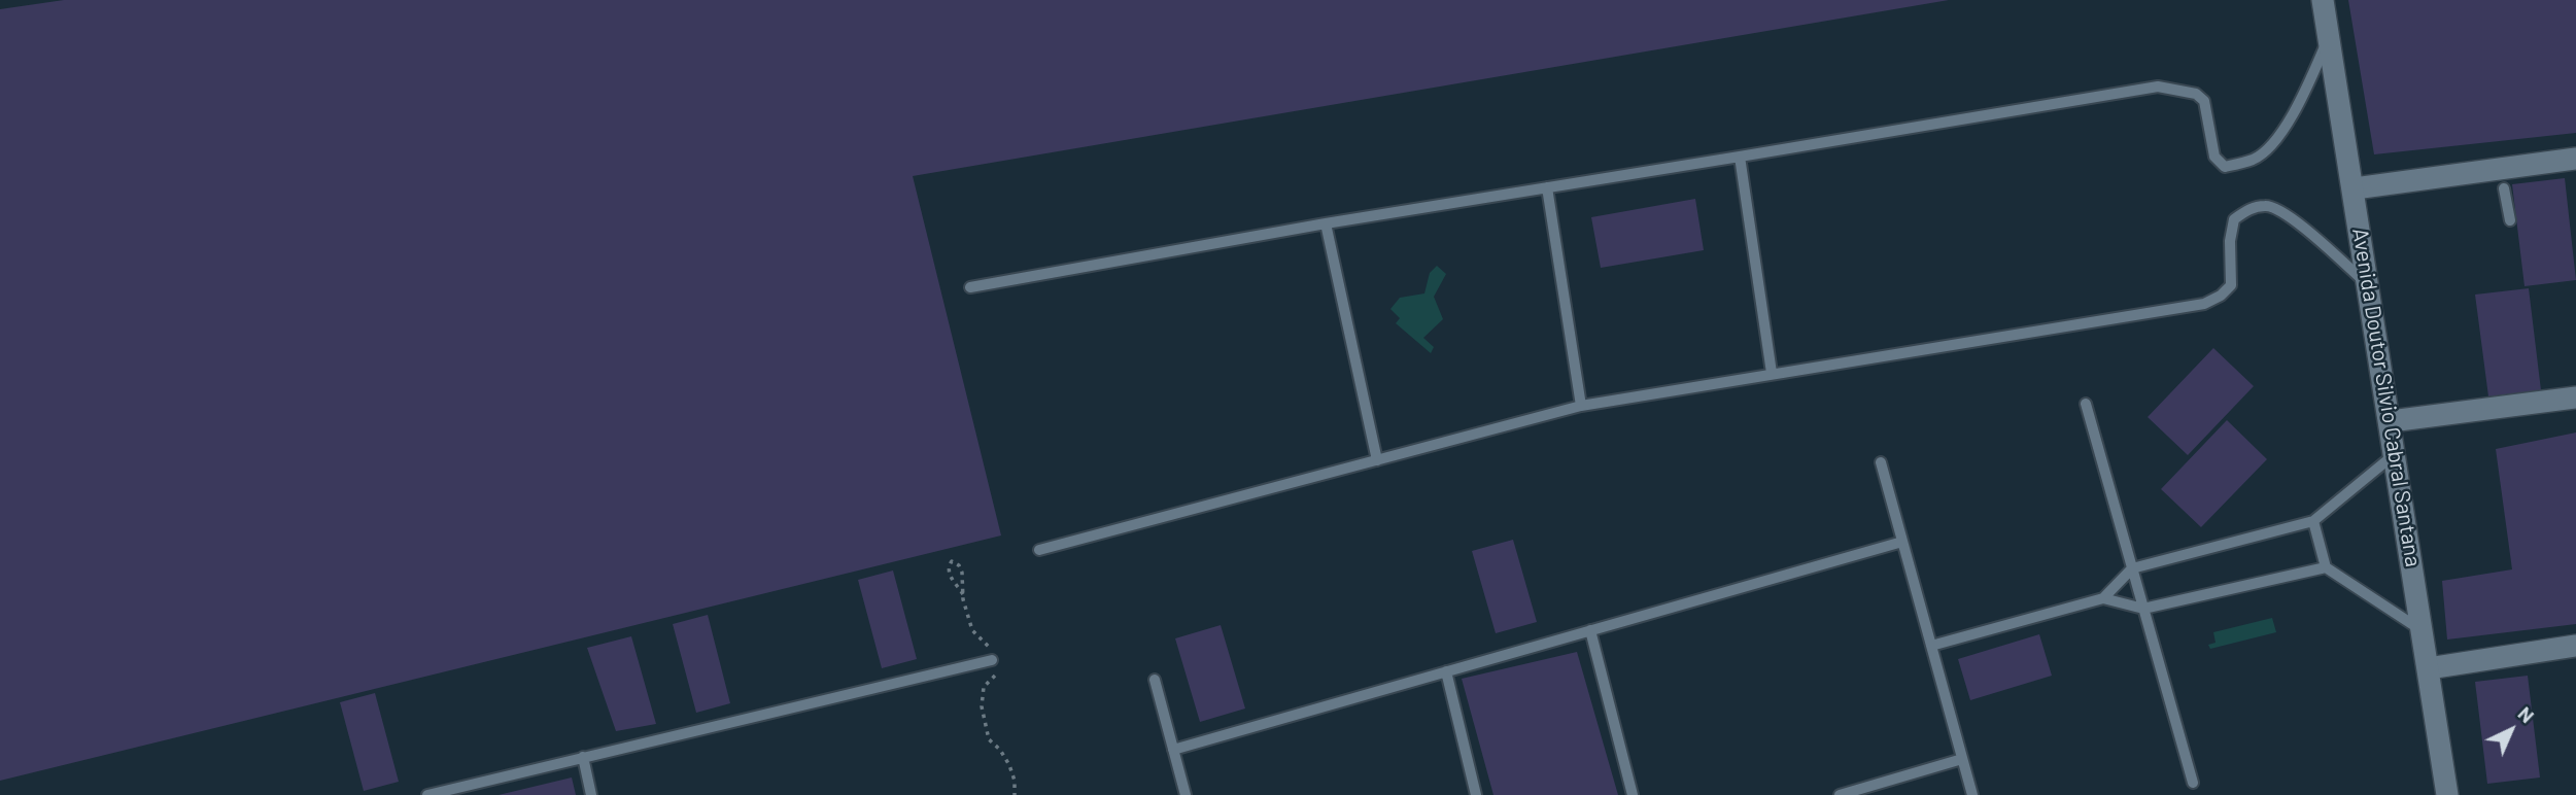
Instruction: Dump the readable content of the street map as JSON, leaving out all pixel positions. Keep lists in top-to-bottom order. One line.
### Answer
{"streets":{"street":["Avenida Doutor Silvio Cabral Santana"]},"north":"top right"}
